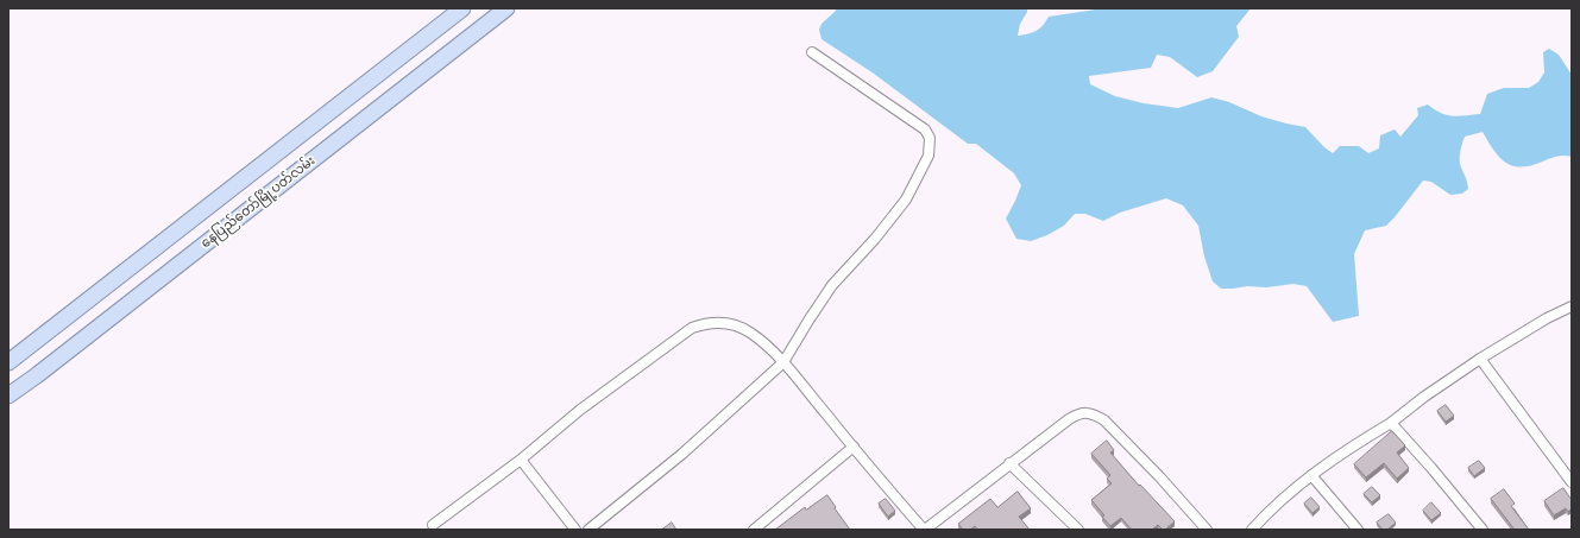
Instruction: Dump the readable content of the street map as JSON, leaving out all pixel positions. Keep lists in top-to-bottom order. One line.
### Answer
{"streets":{"main road":["နေပြည်တော်မြို့ပတ်လမ်း"]}}
